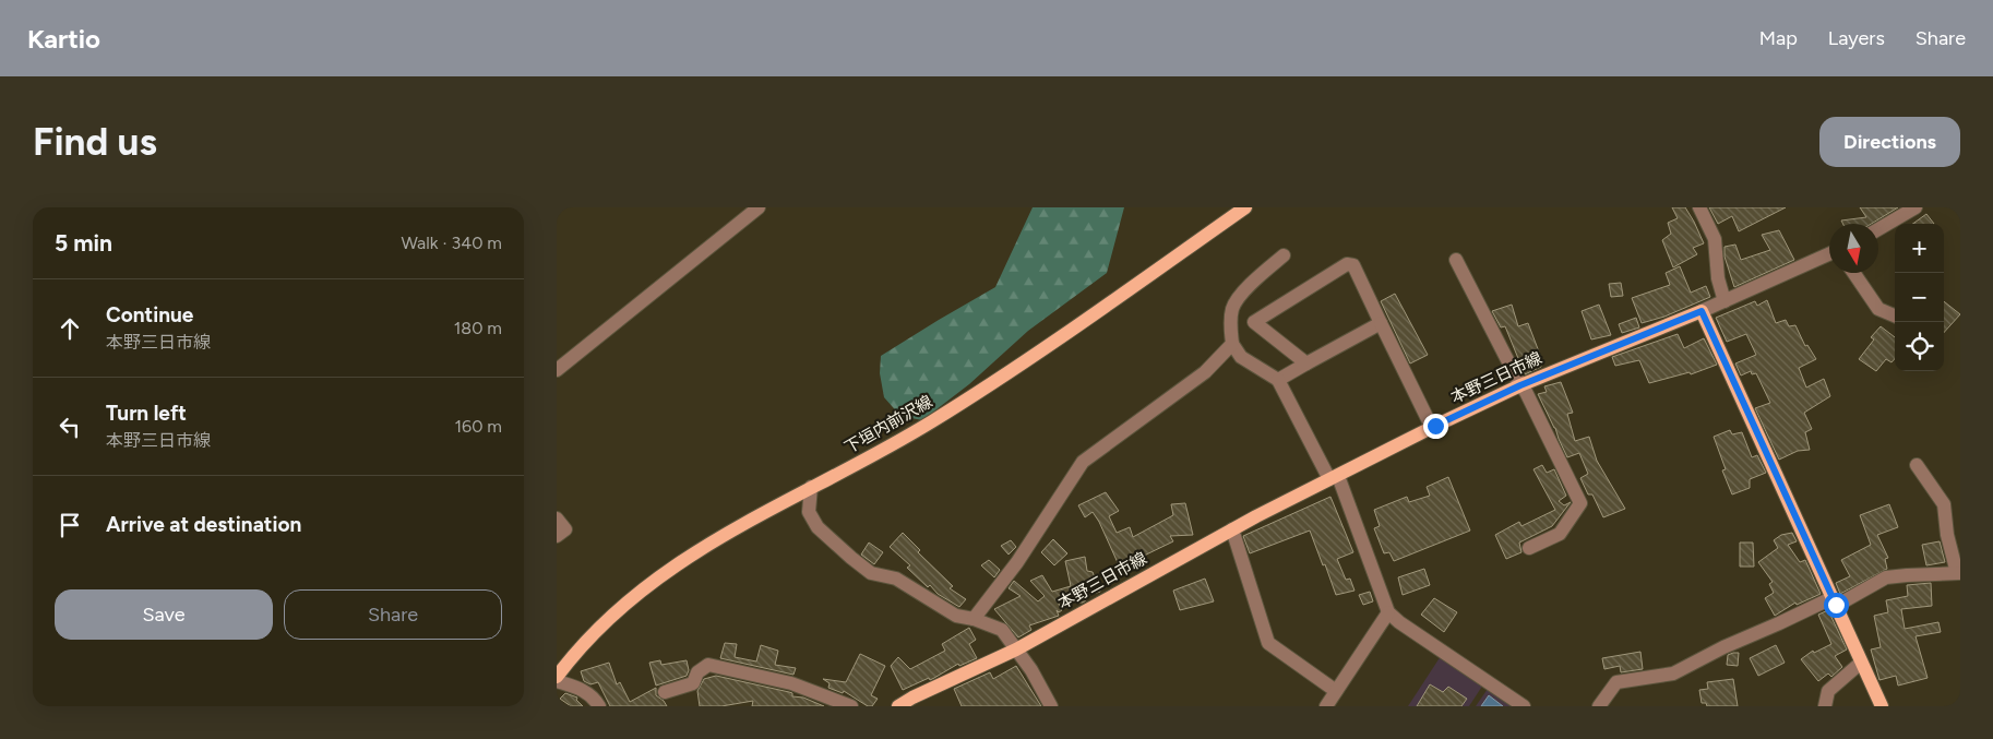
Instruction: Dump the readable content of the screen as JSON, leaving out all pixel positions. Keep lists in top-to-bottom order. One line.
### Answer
{"streets":{"main road":["本野三日市線","下垣内前沢線"]},"north":"bottom","page":{"header":"Kartio","nav":["Map","Layers","Share"],"buttons":["Directions",["Save","Share"]],"title":"Find us","heading":["5 min","Walk · 340 m"],"map_buttons":["+","−"],"list":[["Continue","本野三日市線","180 m"],["Turn left","本野三日市線","160 m"],"Arrive at destination"]}}
